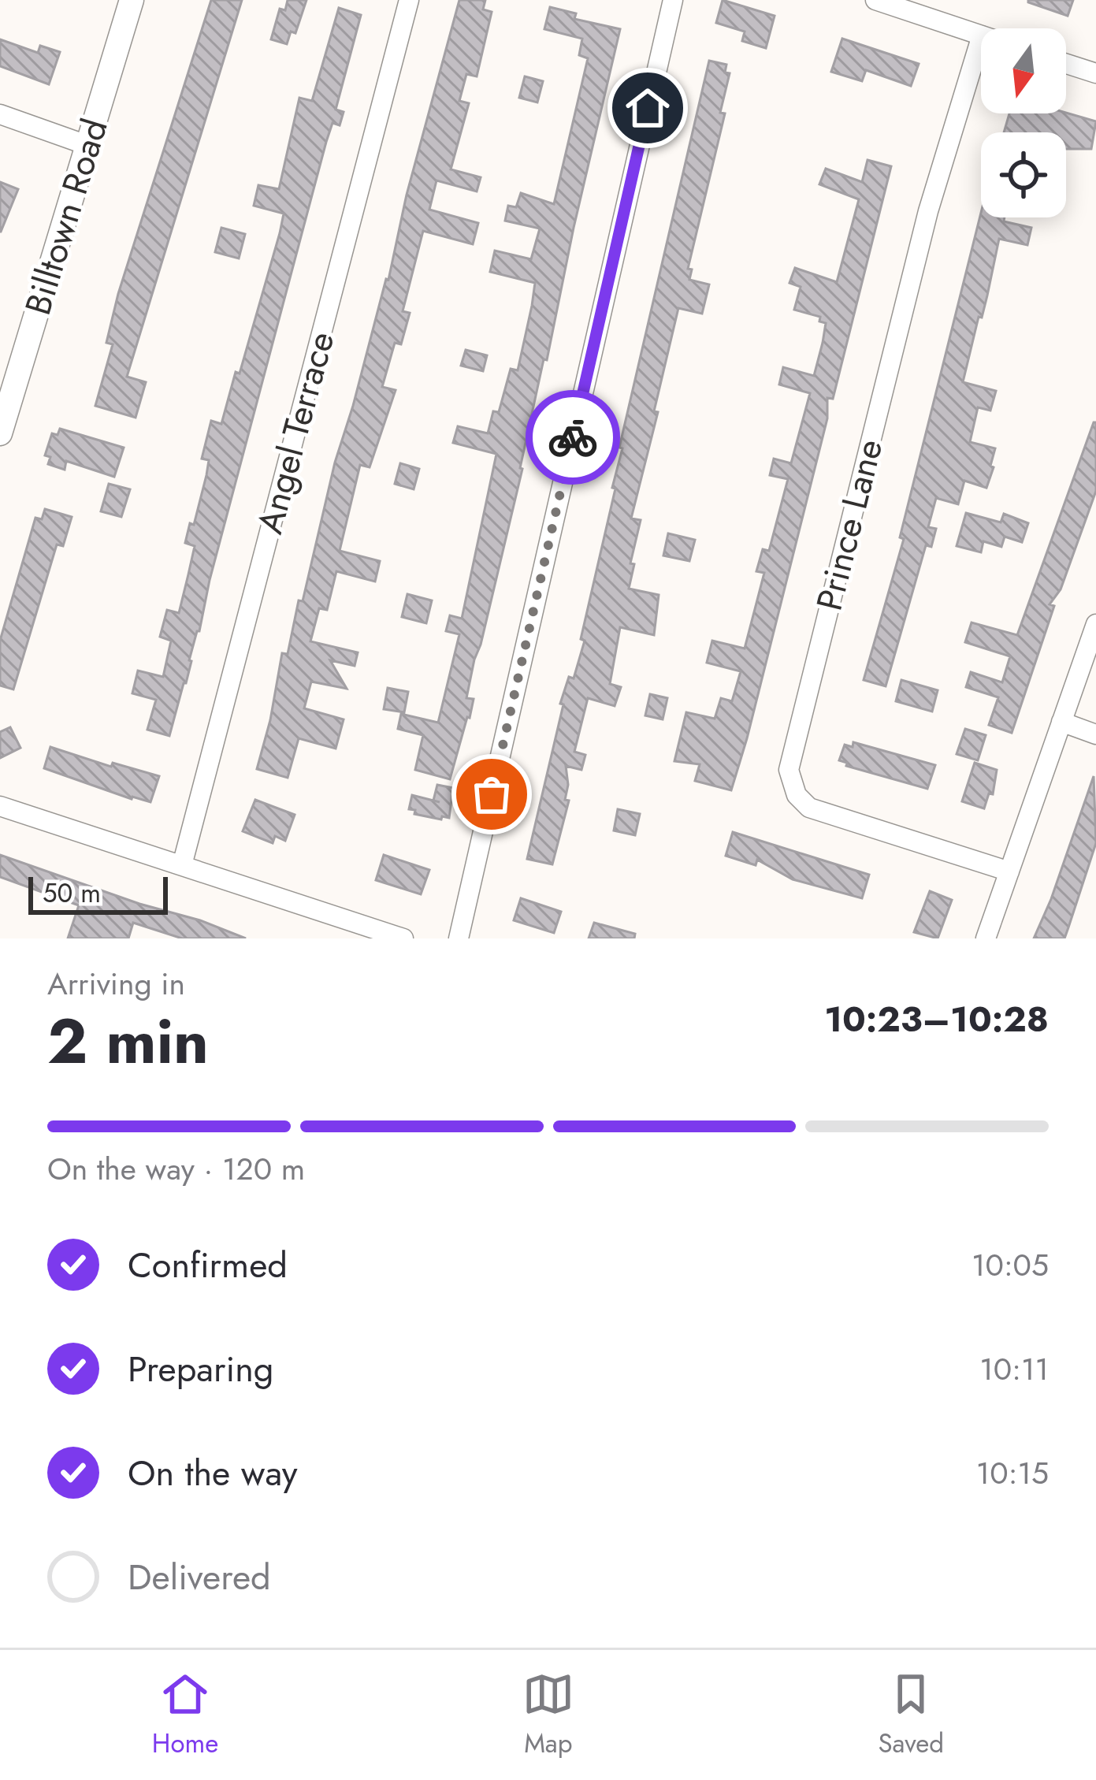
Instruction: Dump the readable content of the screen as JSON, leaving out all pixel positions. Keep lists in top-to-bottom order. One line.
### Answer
{"streets":{"main road":["Billtown Road"],"street":["Angel Terrace","Prince Lane"]},"scale_bar":"50 m","north":"bottom","page":{"scale":"50 m","heading":["2 min","Arriving in","10:23–10:28"],"bar":"On the way · 120 m","list":[["Confirmed","10:05"],["Preparing","10:11"],["On the way","10:15"],"Delivered"],"tabs":["Home","Map","Saved"]}}
